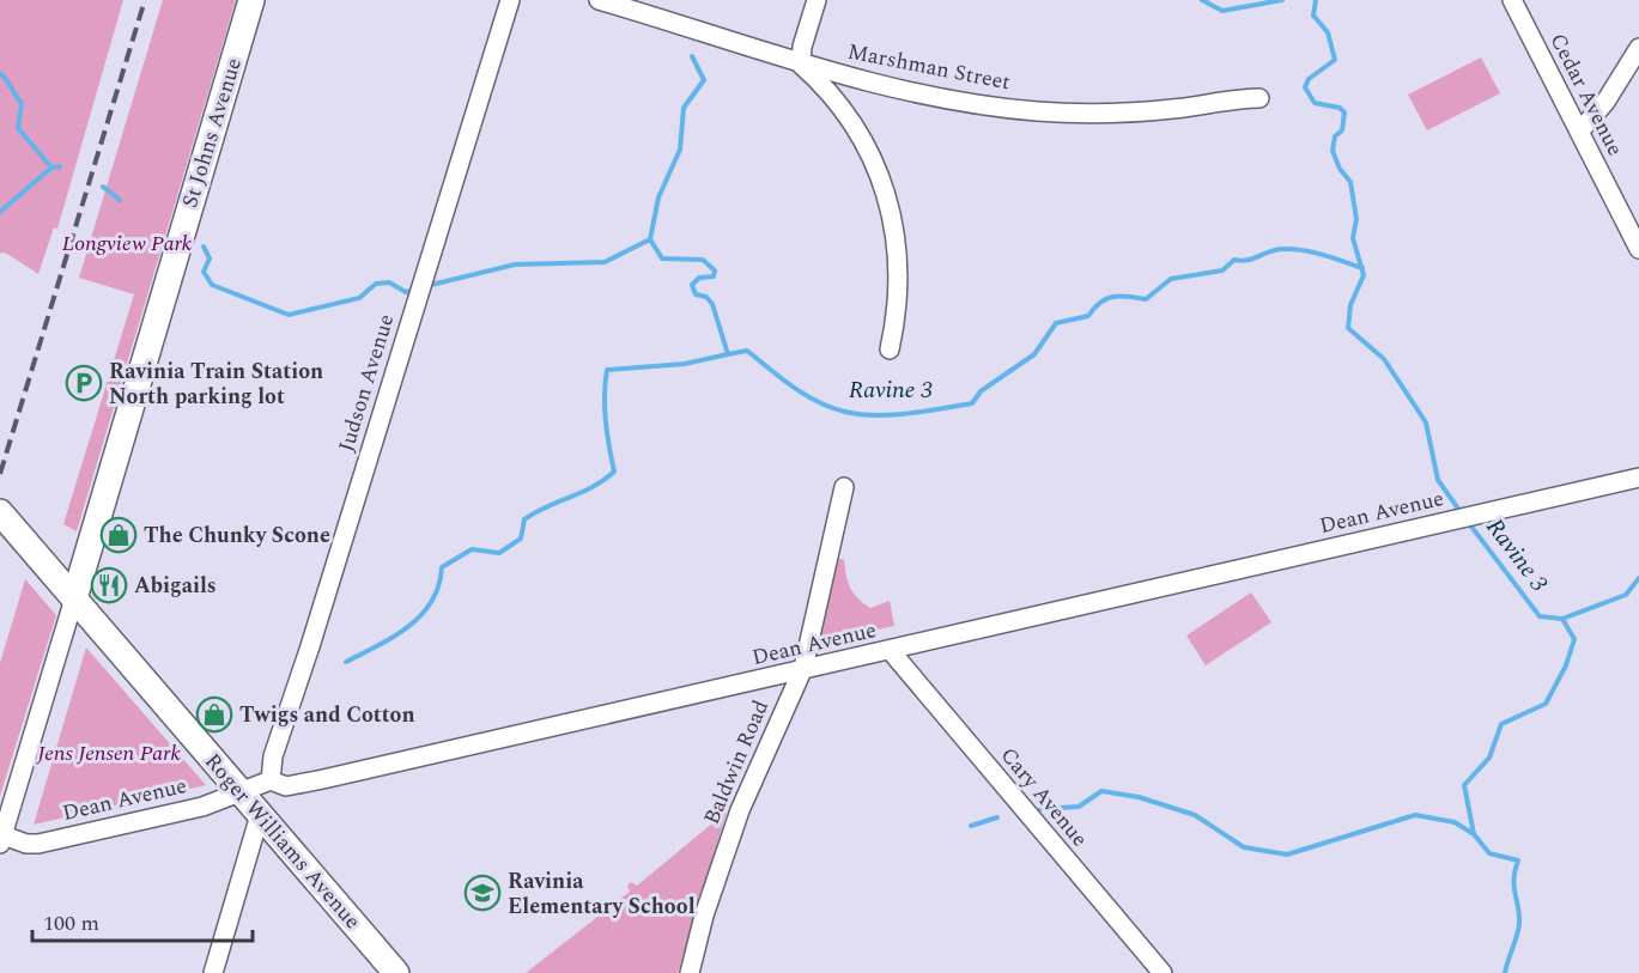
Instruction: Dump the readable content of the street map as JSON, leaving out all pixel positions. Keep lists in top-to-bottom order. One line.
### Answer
{"streets":{"street":["Marshman Street","Cedar Avenue","St Johns Avenue","Judson Avenue","Dean Avenue","Baldwin Road","Cary Avenue","Roger Williams Avenue"]},"crossings":[["St Johns Avenue","Dean Avenue"],["St Johns Avenue","Roger Williams Avenue"],["Judson Avenue","Dean Avenue"],["Dean Avenue","Baldwin Road"],["Dean Avenue","Cary Avenue"],["Dean Avenue","Roger Williams Avenue"]],"water":["Ravine 3"],"parks":["Longview Park","Jens Jensen Park"],"places":{"parking":["Ravinia Train Station North parking lot"],"shop":["The Chunky Scone","Twigs and Cotton"],"restaurant":["Abigails"],"school or university":["Ravinia Elementary School"]},"scale_bar":"100 m"}
